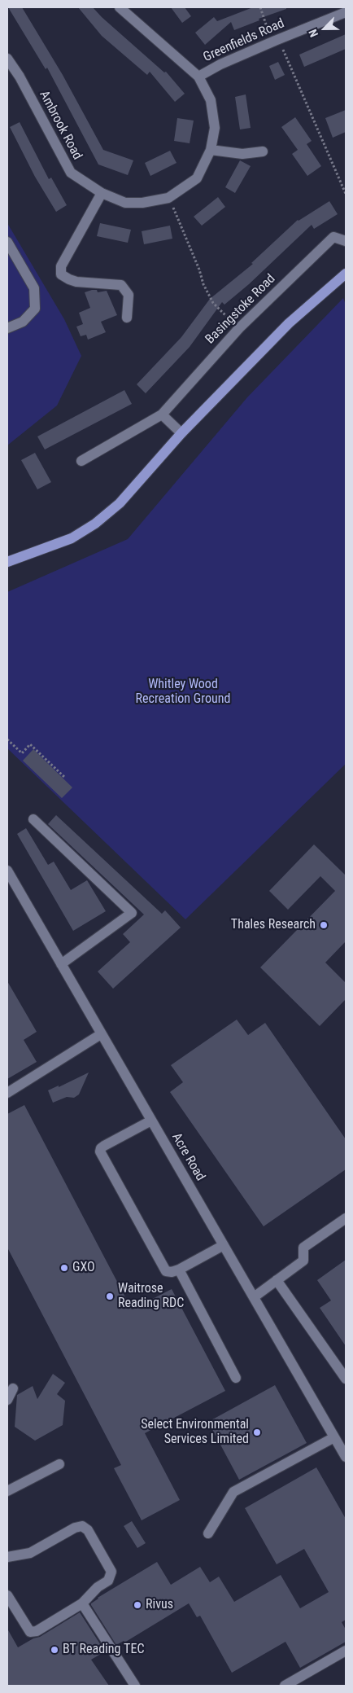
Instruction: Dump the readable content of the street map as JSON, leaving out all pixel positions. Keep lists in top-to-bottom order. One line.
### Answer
{"streets":{"street":["Greenfields Road","Ambrook Road","Basingstoke Road","Acre Road"]},"crossings":[["Greenfields Road","Ambrook Road"]],"parks":["Whitley Wood Recreation Ground"],"places":["Thales Research","GXO","Waitrose Reading RDC","Select Environmental Services Limited","Rivus","BT Reading TEC"],"north":"bottom left"}
